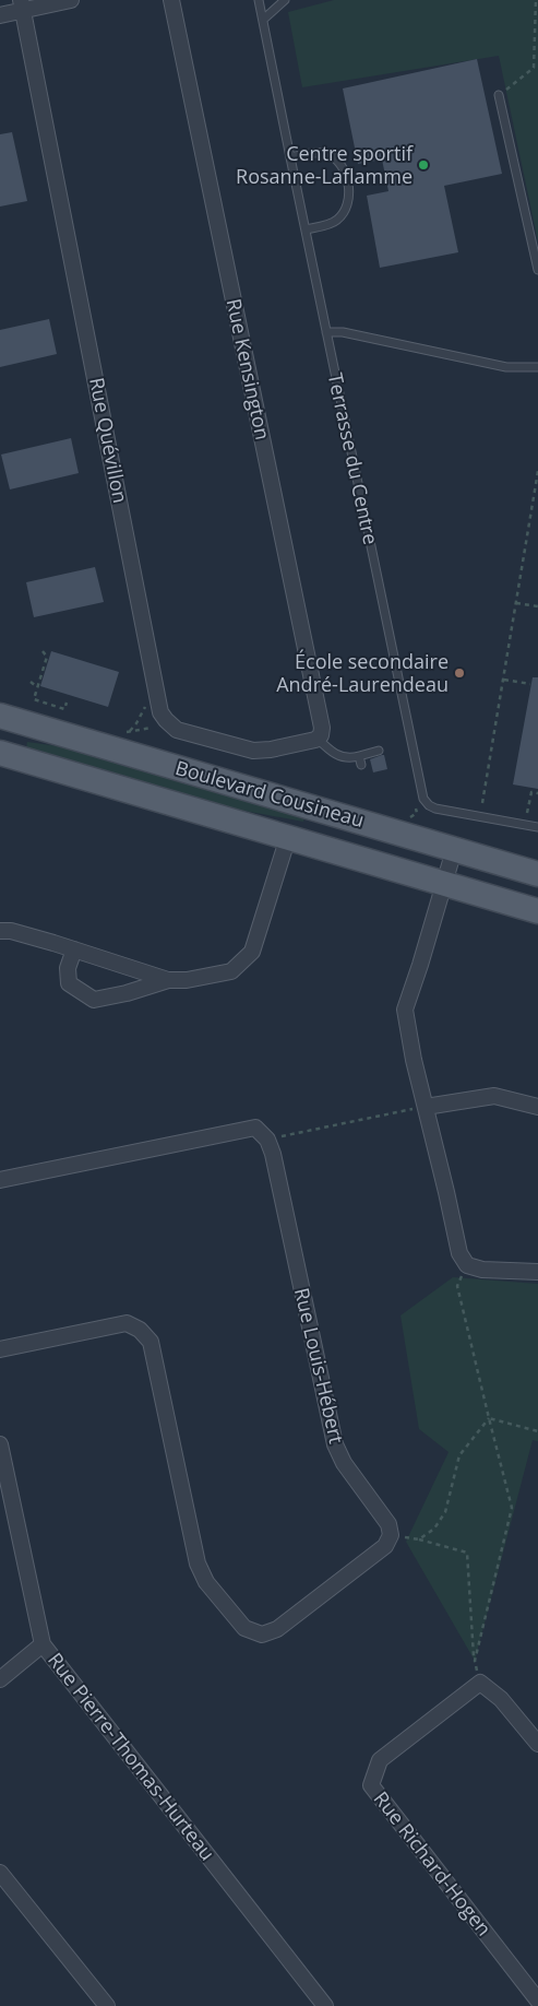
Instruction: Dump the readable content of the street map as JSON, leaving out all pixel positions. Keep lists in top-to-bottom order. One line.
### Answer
{"streets":{"main road":["Boulevard Cousineau"],"street":["Rue Kensington","Rue Quévillon","Rue Louis-Hébert","Rue Pierre-Thomas-Hurteau","Rue Richard-Hogen"],"lane":["Terrasse du Centre"]},"crossings":[["Rue Kensington","Rue Quévillon"]],"places":["Centre sportif Rosanne-Laflamme","École secondaire André-Laurendeau"]}
